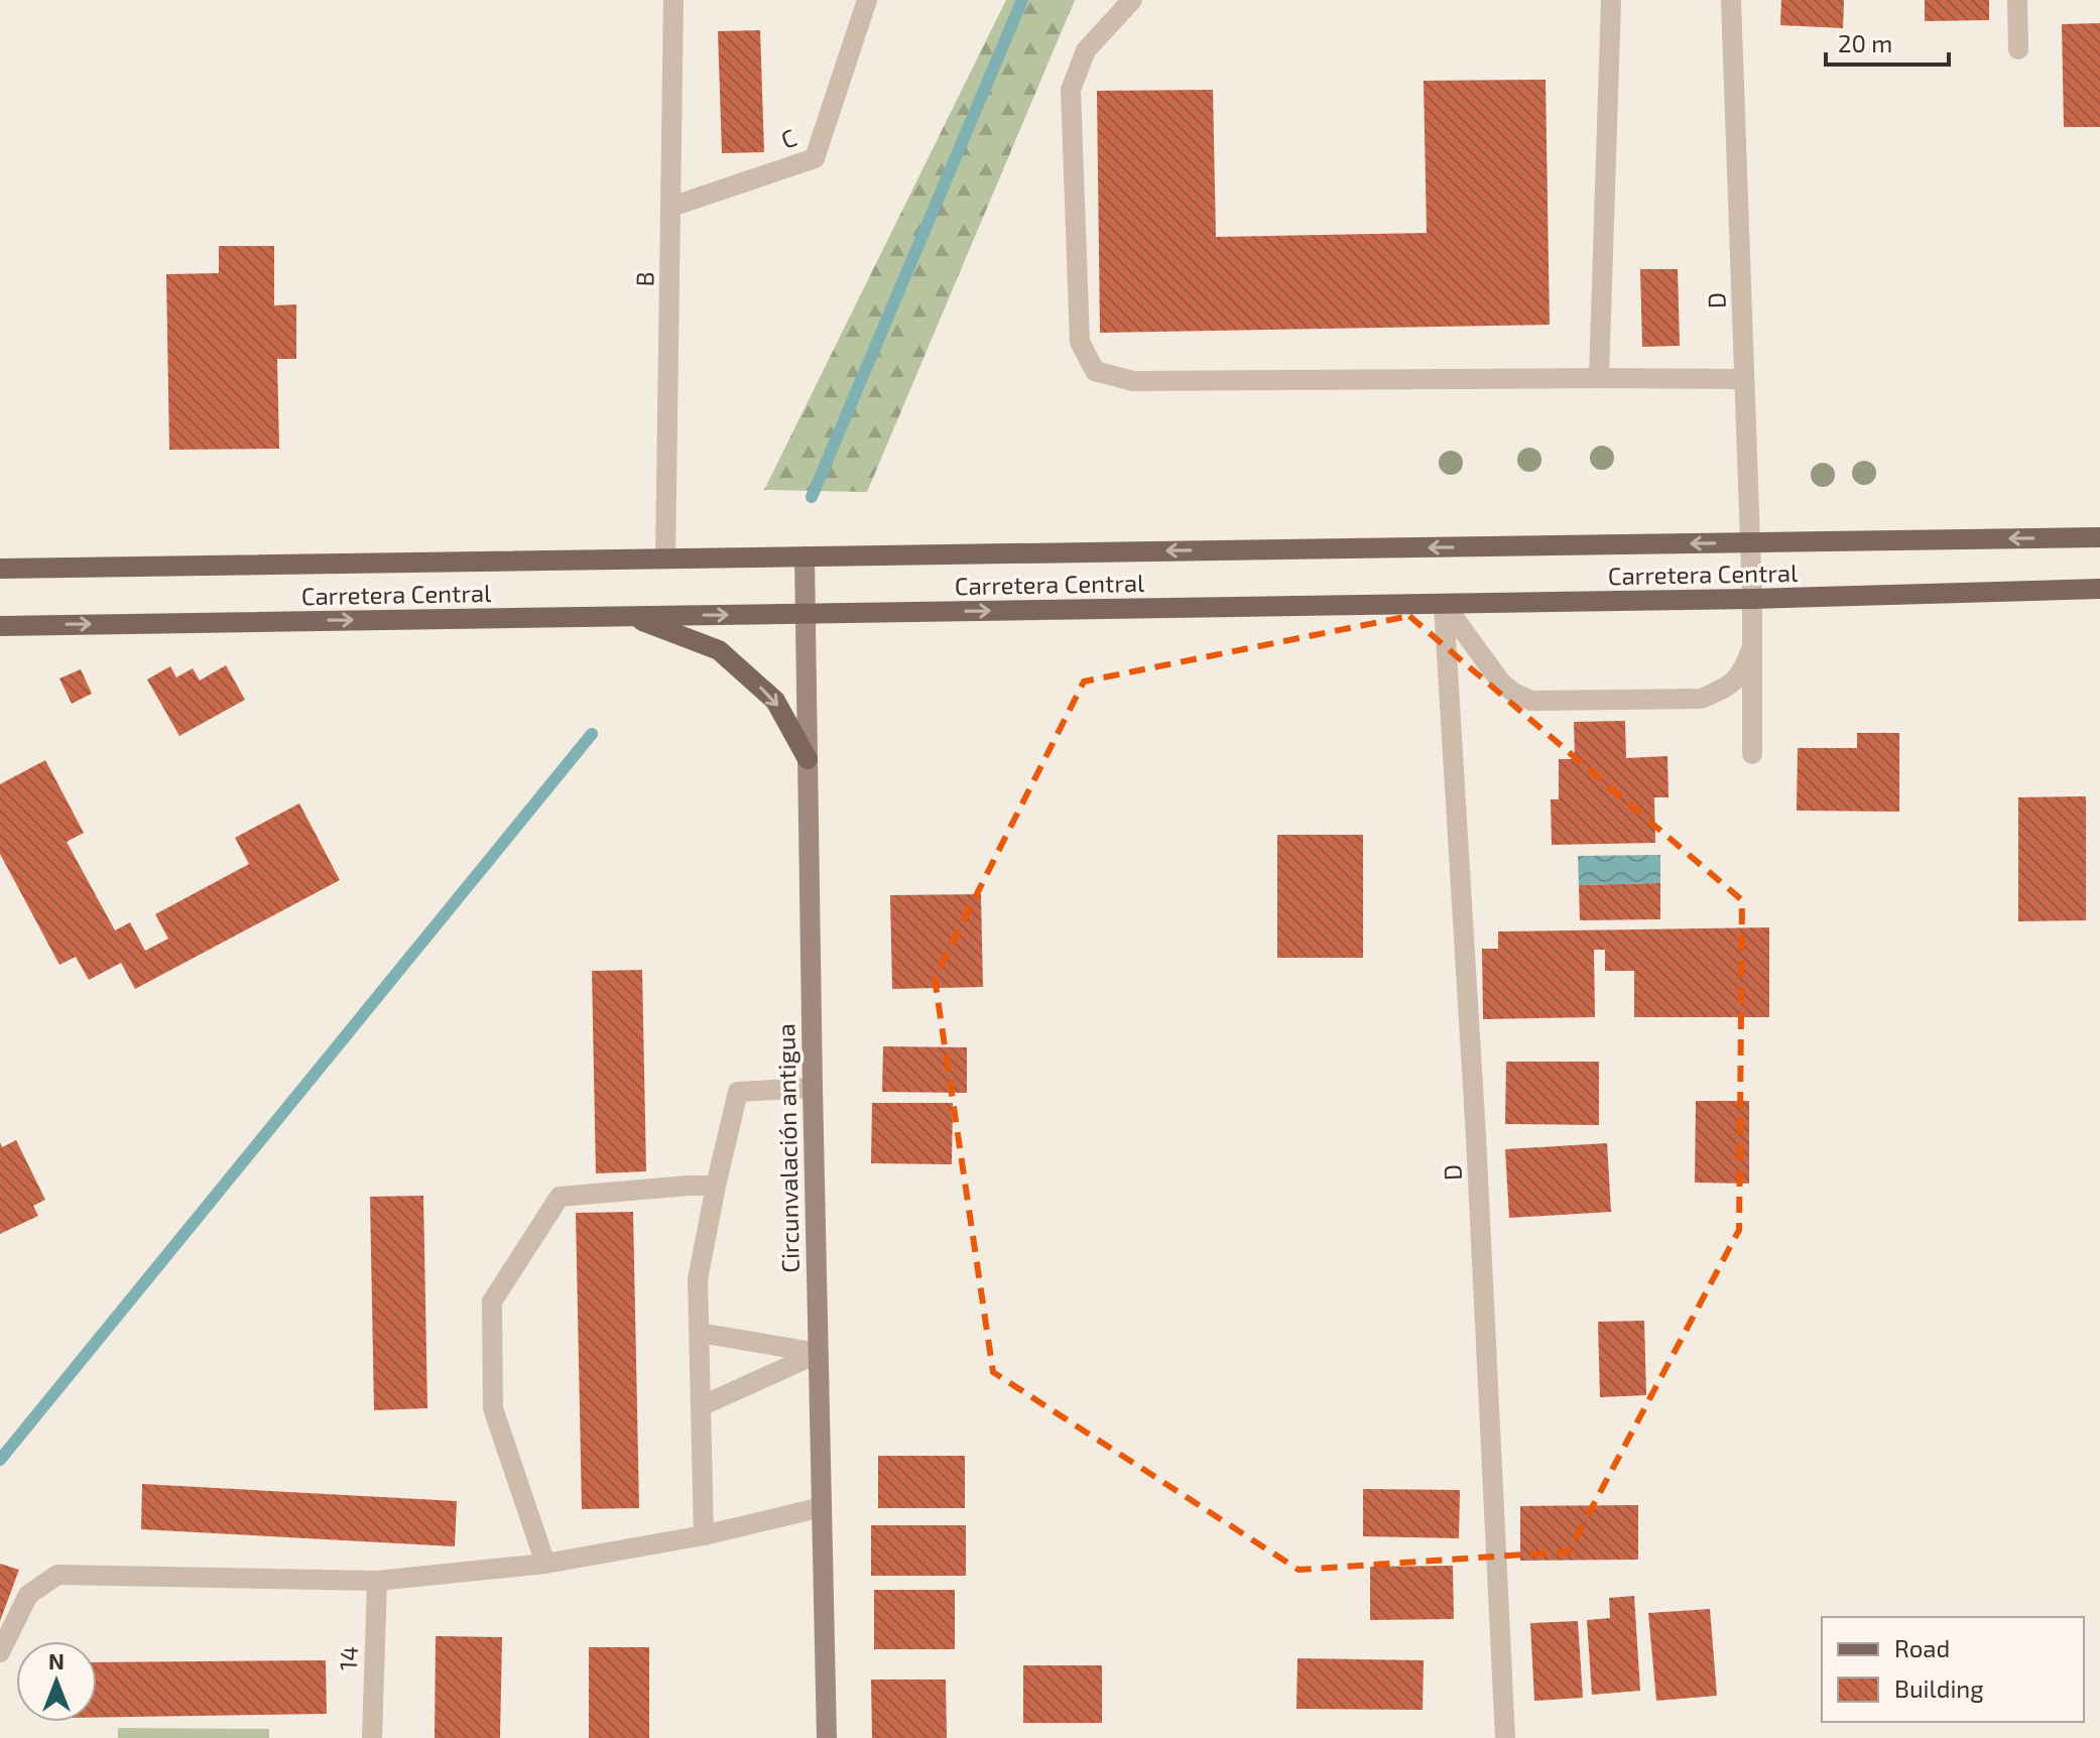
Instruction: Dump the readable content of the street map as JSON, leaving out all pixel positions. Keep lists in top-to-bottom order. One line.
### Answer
{"streets":{"main road":["Carretera Central"],"street":["C","B","D","Circunvalación antigua","14"]},"crossings":[["C","B"],["B","Carretera Central"],["D","Carretera Central"],["Carretera Central","Circunvalación antigua"]],"legend":["Road","Building"],"scale_bar":"20 m","north":"top"}
